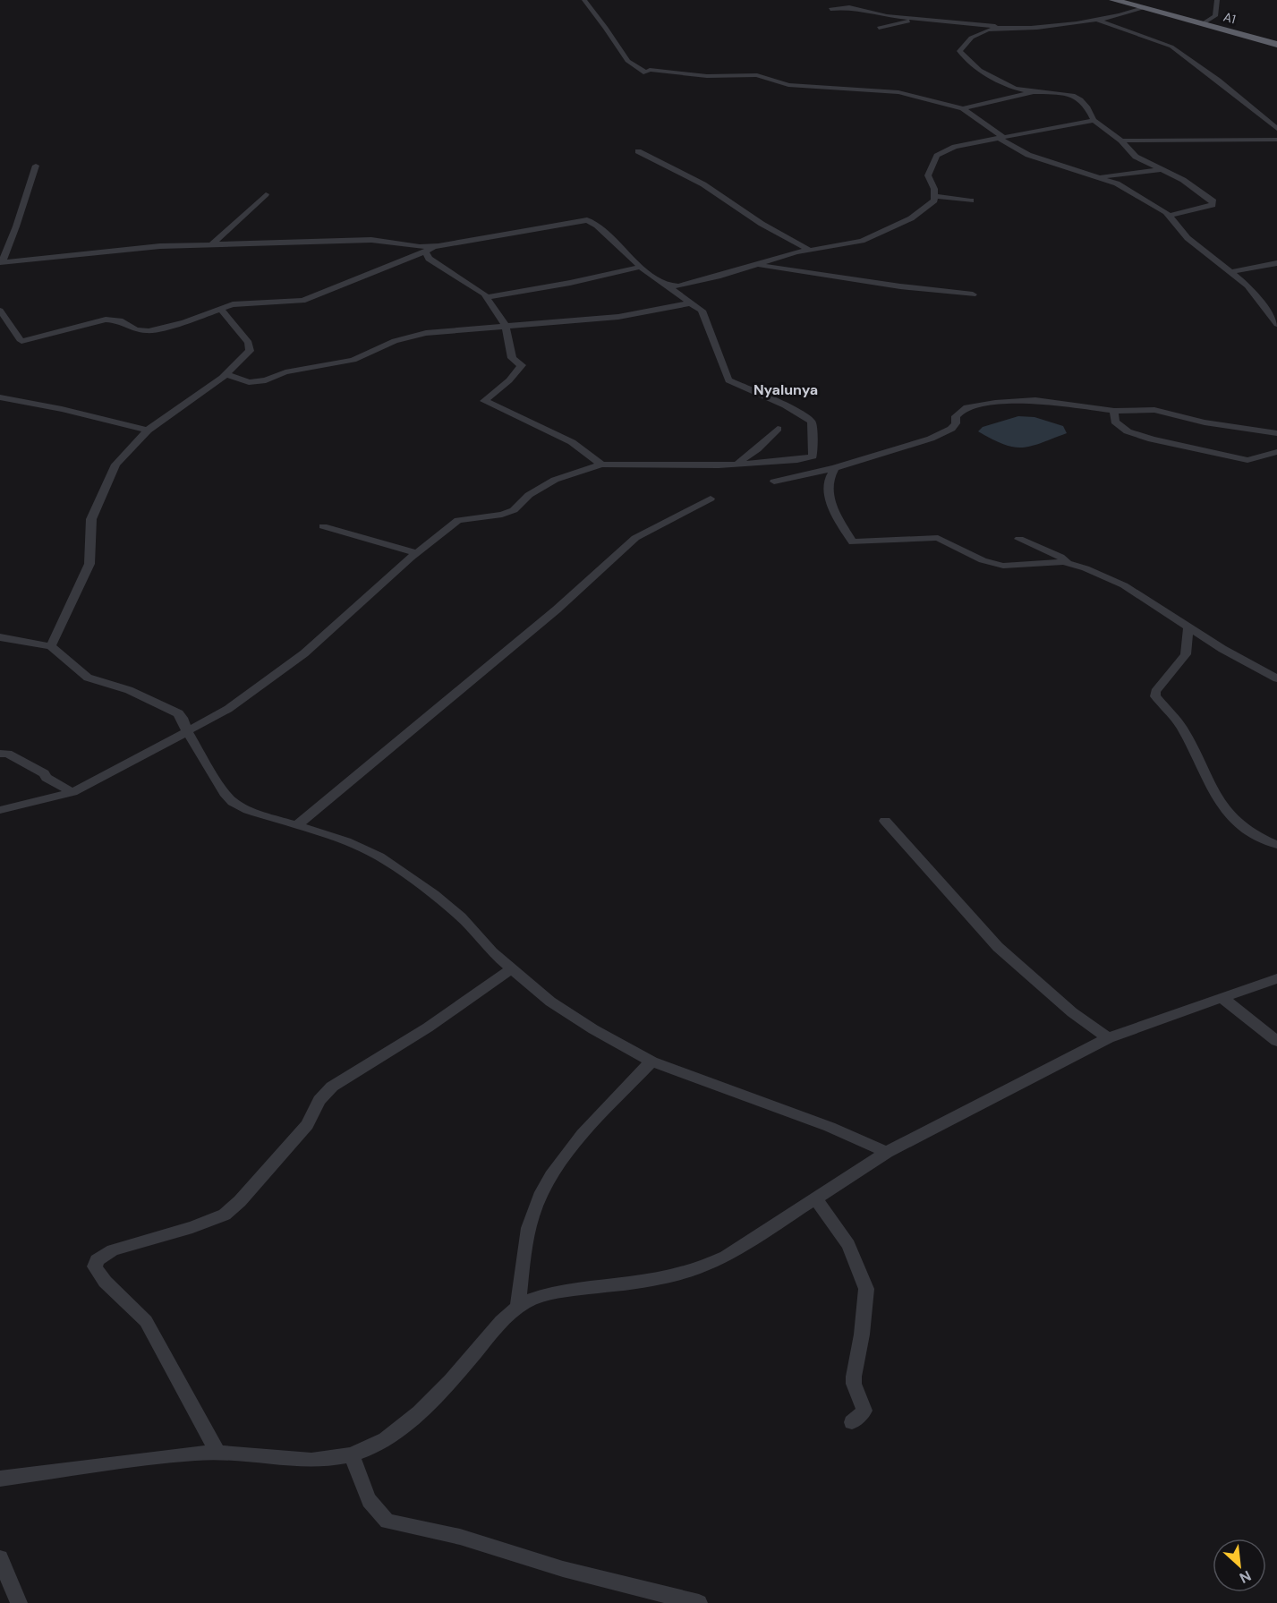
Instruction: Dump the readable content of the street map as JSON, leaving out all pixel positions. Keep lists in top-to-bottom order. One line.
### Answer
{"streets":{"highway":["A1"]},"districts":["Nyalunya"],"north":"bottom right"}
